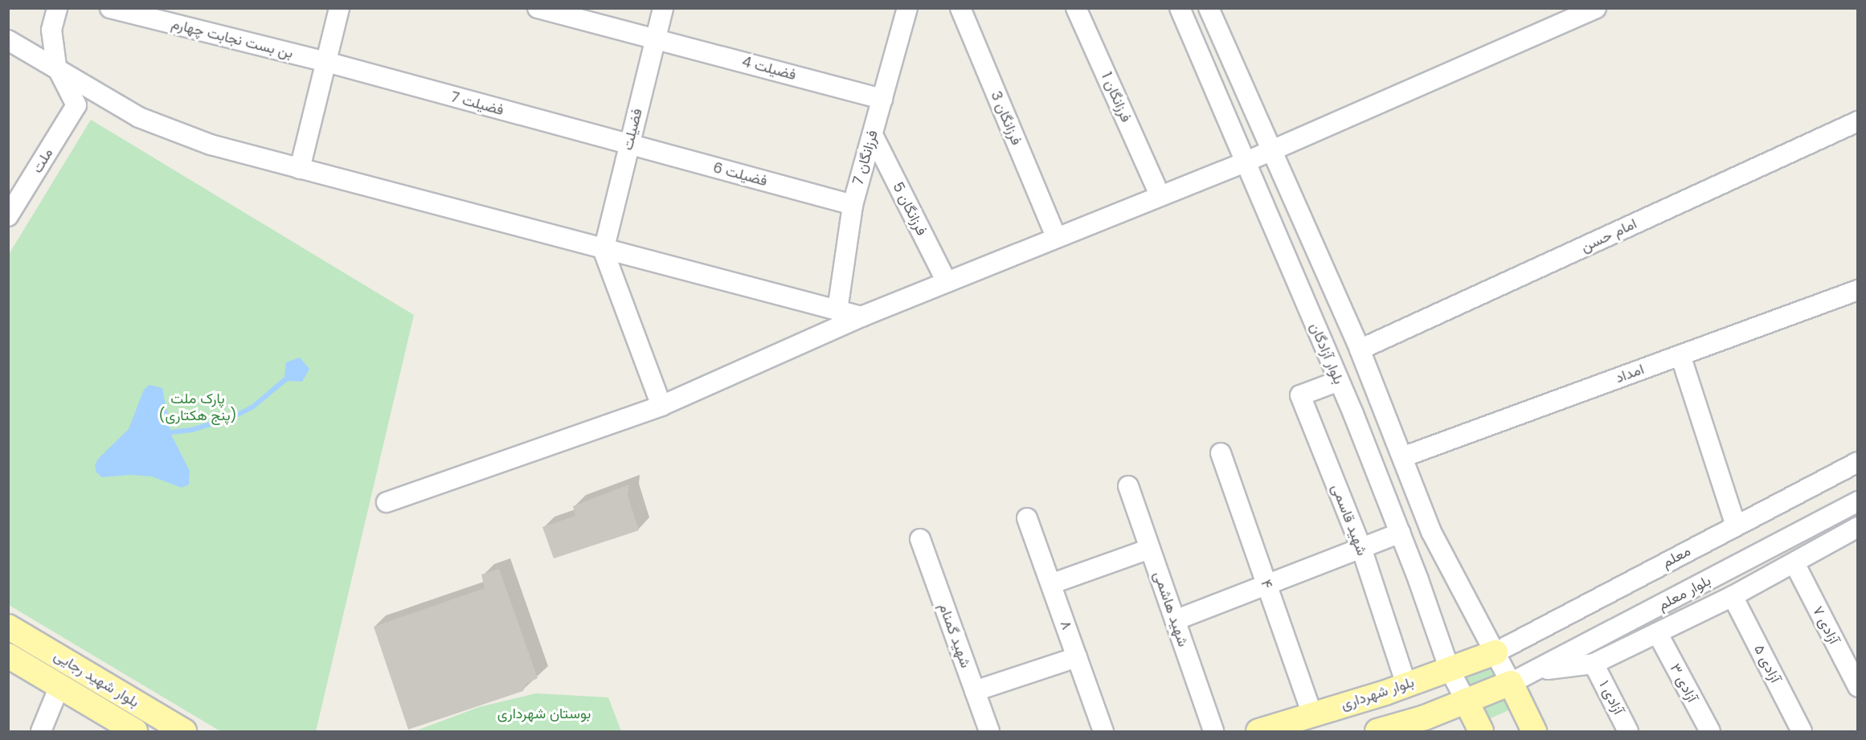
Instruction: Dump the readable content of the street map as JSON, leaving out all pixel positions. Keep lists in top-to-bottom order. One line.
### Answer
{"streets":{"main road":["بلوار شهید رجایی","بلوار شهرداری"],"street":["بن بست نجابت چهارم","فضیلت 4","فرزانگان 1","فضیلت 7","فرزانگان 3","فضیلت","فرزانگان 7","ملت","فضیلت 6","فرزانگان 5","امام حسن","بلوار آزادگان","امداد","شهید قاسمی","معلم","۴","بلوار معلم","شهید هاشمی","۸","آزادی ۷","شهید گمنام","آزادی ۵","آزادی ۳","آزادی ۱"]},"crossings":[["بن بست نجابت چهارم","فضیلت 7"],["فضیلت 4","فضیلت"],["فضیلت 4","فرزانگان 7"],["فضیلت 7","فضیلت"],["فضیلت 7","فضیلت 6"],["فضیلت","فضیلت 6"],["فرزانگان 7","فضیلت 6"],["فرزانگان 7","فرزانگان 5"],["بلوار آزادگان","شهید قاسمی"],["بلوار آزادگان","بلوار شهرداری"],["شهید قاسمی","بلوار شهرداری"],["معلم","بلوار شهرداری"],["۴","بلوار شهرداری"]],"parks":["پارک ملت (پنج هکتاری)","بوستان شهرداری"]}
